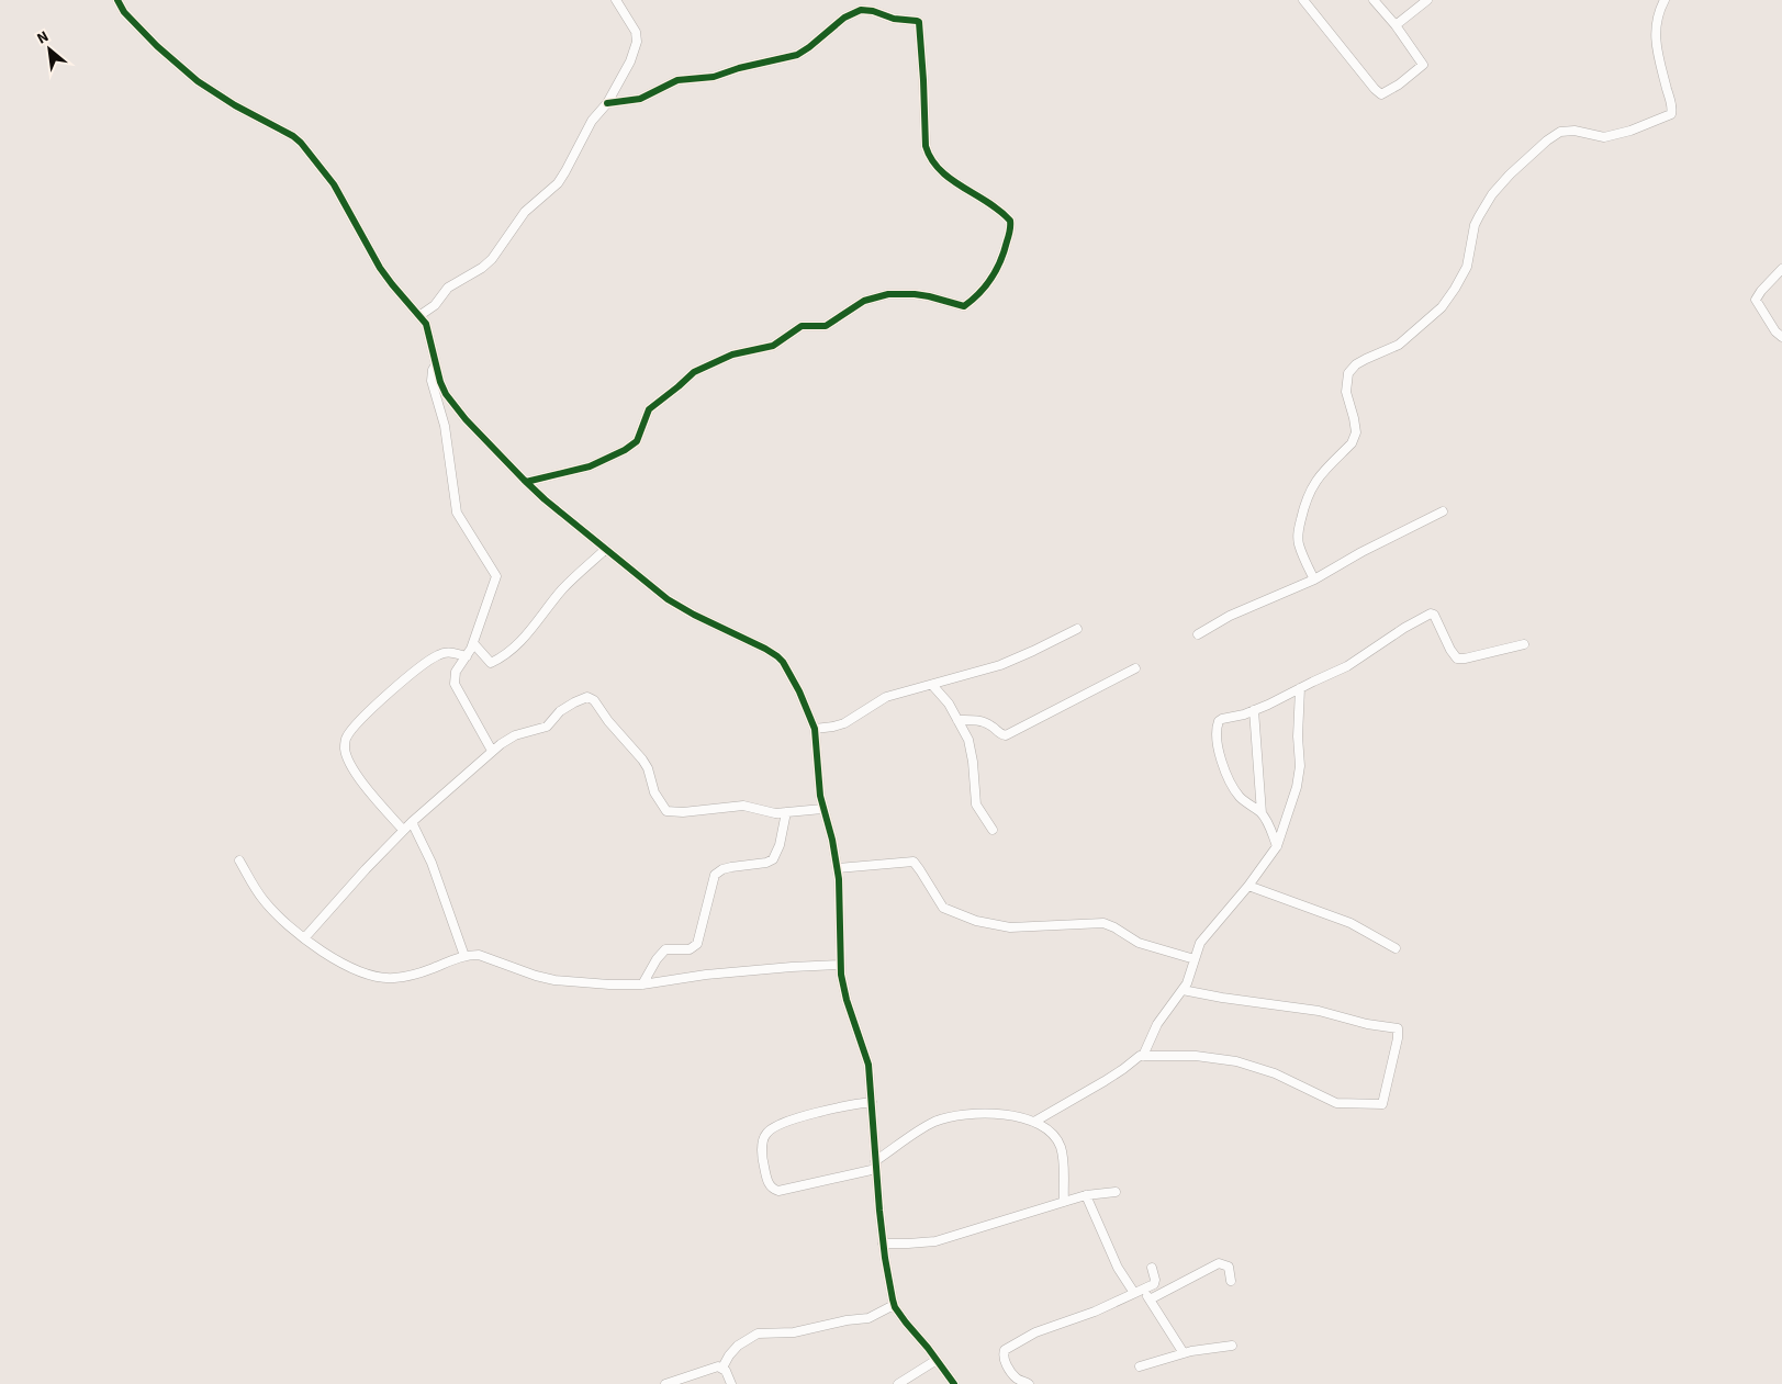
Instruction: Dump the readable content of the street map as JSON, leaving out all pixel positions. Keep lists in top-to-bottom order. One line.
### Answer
{"north":"top left"}
